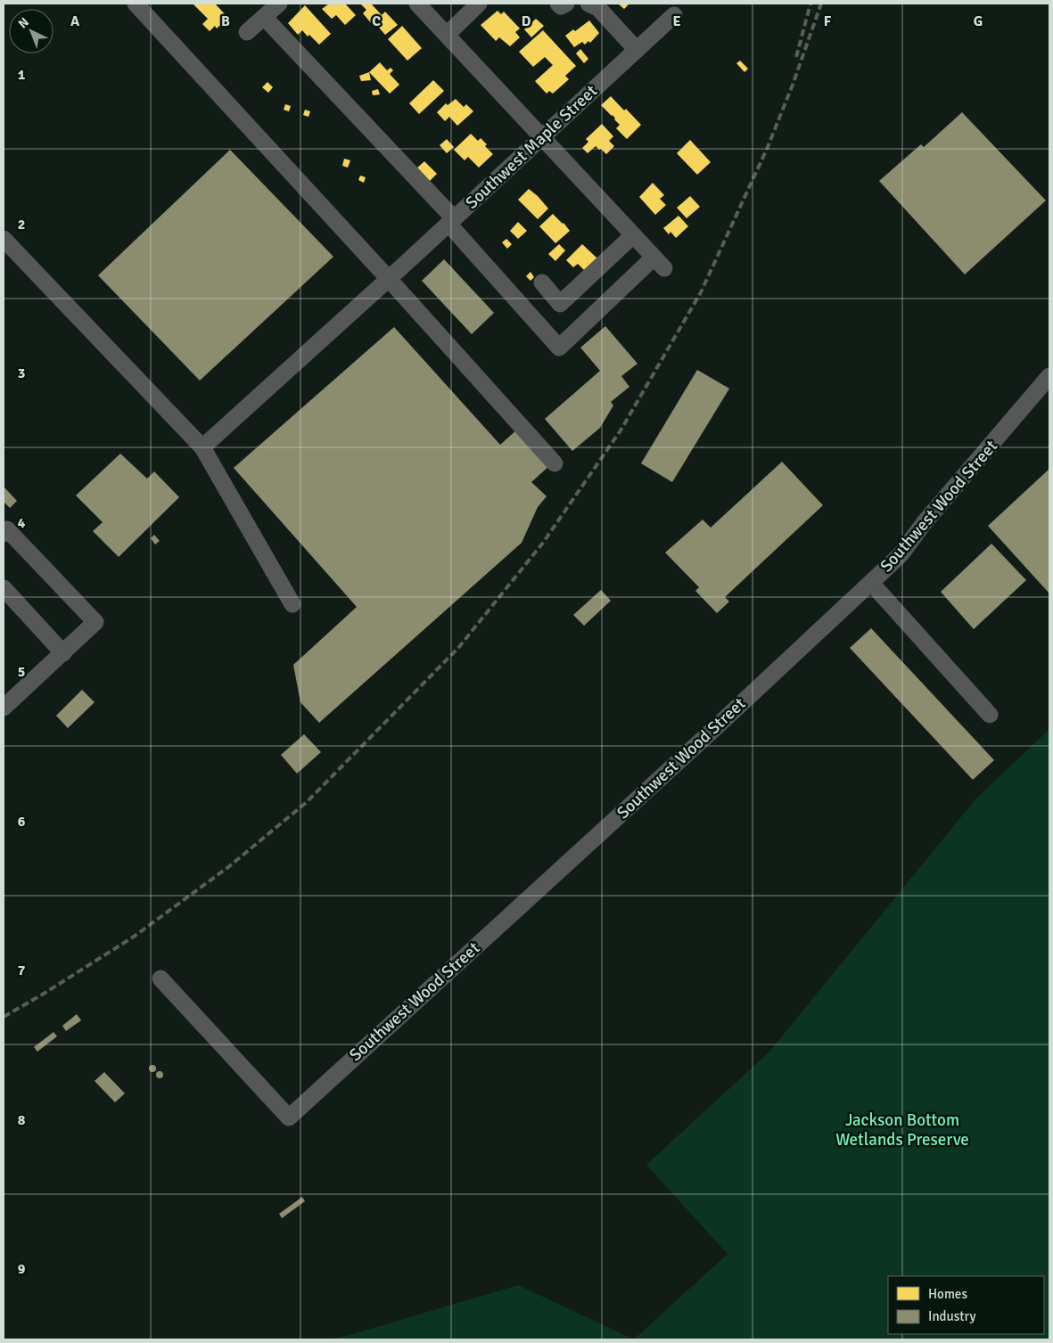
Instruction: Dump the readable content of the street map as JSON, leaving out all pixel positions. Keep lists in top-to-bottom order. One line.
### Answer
{"streets":{"street":["Southwest Maple Street","Southwest Wood Street"]},"parks":["Jackson Bottom Wetlands Preserve"],"legend":["Homes","Industry"],"north":"top left","grid":{"columns":["A","B","C","D","E","F","G"],"rows":["1","2","3","4","5","6","7","8","9"]}}
